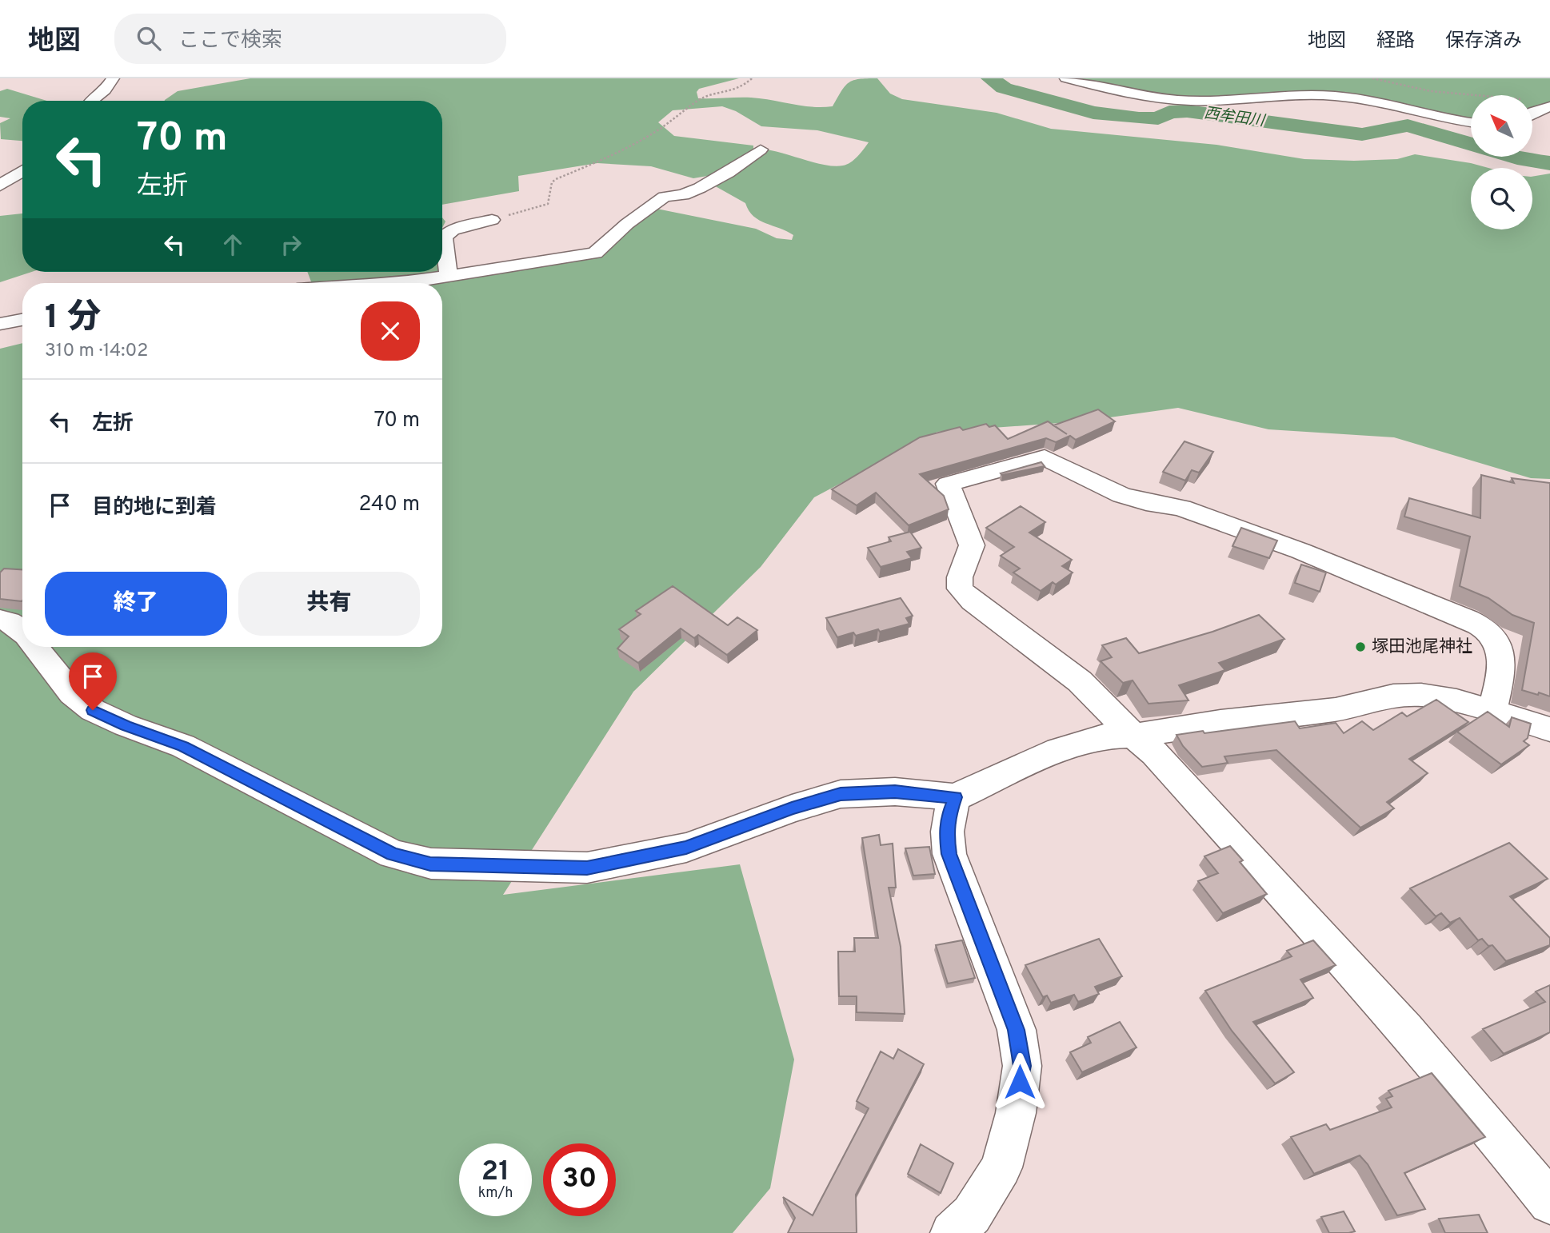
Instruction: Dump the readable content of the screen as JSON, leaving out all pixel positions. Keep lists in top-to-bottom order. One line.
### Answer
{"water":["西牟田川"],"places":["塚田池尾神社"],"north":"top left","page":{"header":"地図","search":"ここで検索","nav":["地図","経路","保存済み"],"turn":["70 m","左折"],"heading":["1 分","310 m · 14:02"],"list":[{"name":"左折","value":"70 m"},{"name":"目的地に到着","value":"240 m"}],"buttons":["終了","共有"],"speed":"21 km/h","limit":"30"}}
